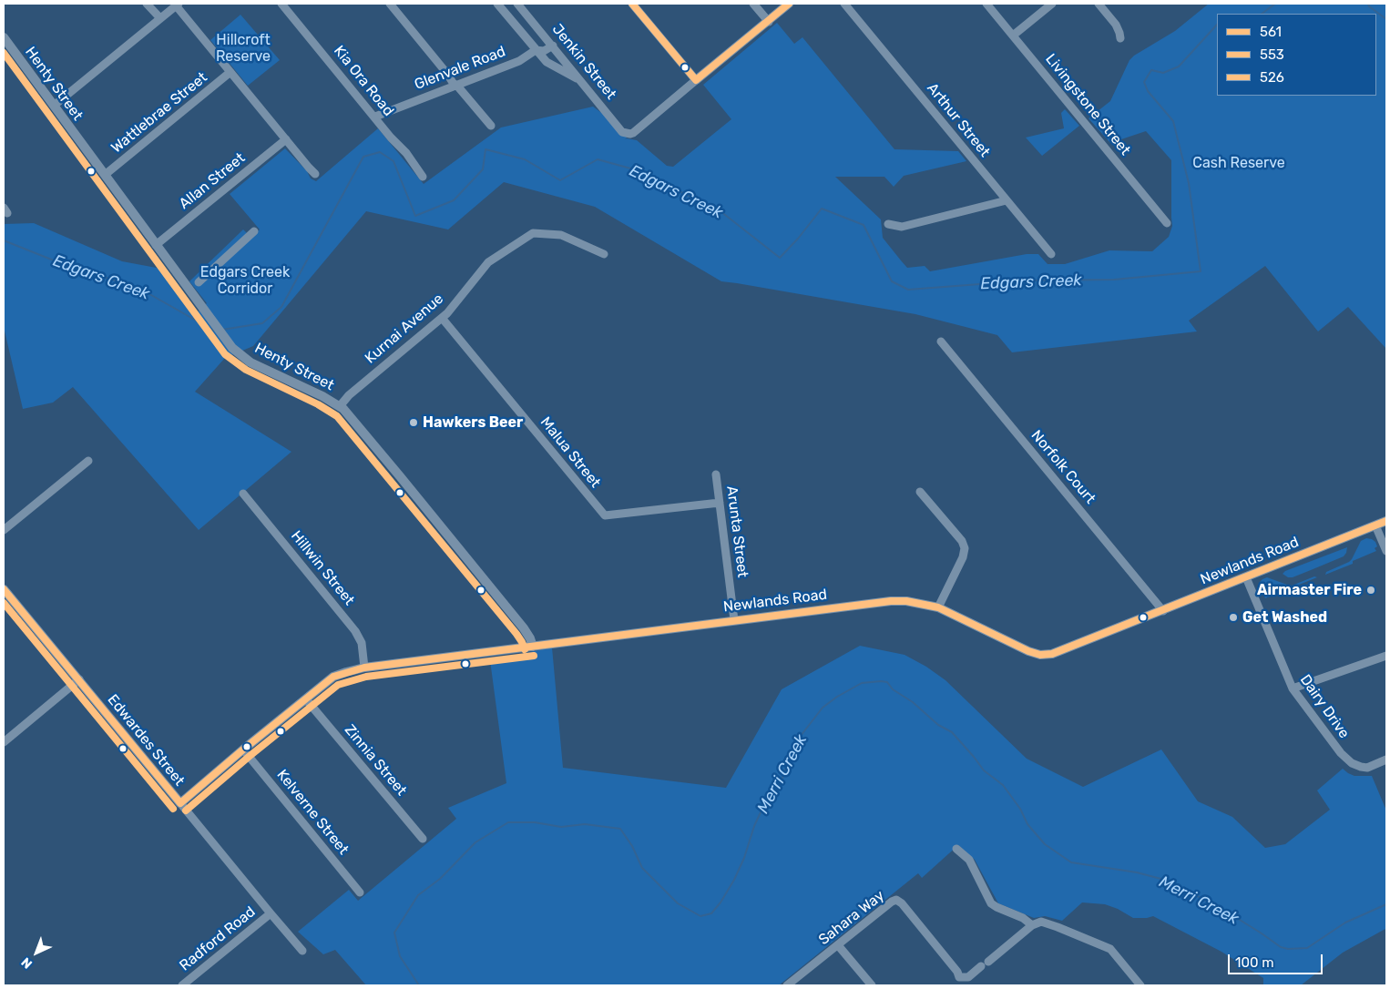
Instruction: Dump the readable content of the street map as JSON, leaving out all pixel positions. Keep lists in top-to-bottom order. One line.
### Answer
{"streets":{"street":["Jenkin Street","Glenvale Road","Kia Ora Road","Henty Street","Livingstone Street","Wattlebrae Street","Arthur Street","Allan Street","Kurnai Avenue","Malua Street","Norfolk Court","Arunta Street","Newlands Road","Hillwin Street","Dairy Drive","Edwardes Street","Zinnia Street","Kelverne Street","Sahara Way","Radford Road"]},"crossings":[["Jenkin Street","Glenvale Road"],["Glenvale Road","Kia Ora Road"],["Henty Street","Wattlebrae Street"],["Henty Street","Allan Street"],["Henty Street","Kurnai Avenue"],["Henty Street","Newlands Road"],["Kurnai Avenue","Malua Street"],["Malua Street","Arunta Street"],["Norfolk Court","Newlands Road"],["Arunta Street","Newlands Road"],["Newlands Road","Hillwin Street"],["Newlands Road","Dairy Drive"],["Newlands Road","Edwardes Street"],["Newlands Road","Zinnia Street"],["Newlands Road","Kelverne Street"],["Edwardes Street","Radford Road"]],"water":["Edgars Creek","Merri Creek"],"parks":["Hillcroft Reserve","Cash Reserve","Edgars Creek Corridor"],"places":["Hawkers Beer","Airmaster Fire","Get Washed"],"lines":["transit line 526","transit line 553","transit line 561"],"legend":["561","553","526"],"scale_bar":"100 m","north":"bottom left"}
